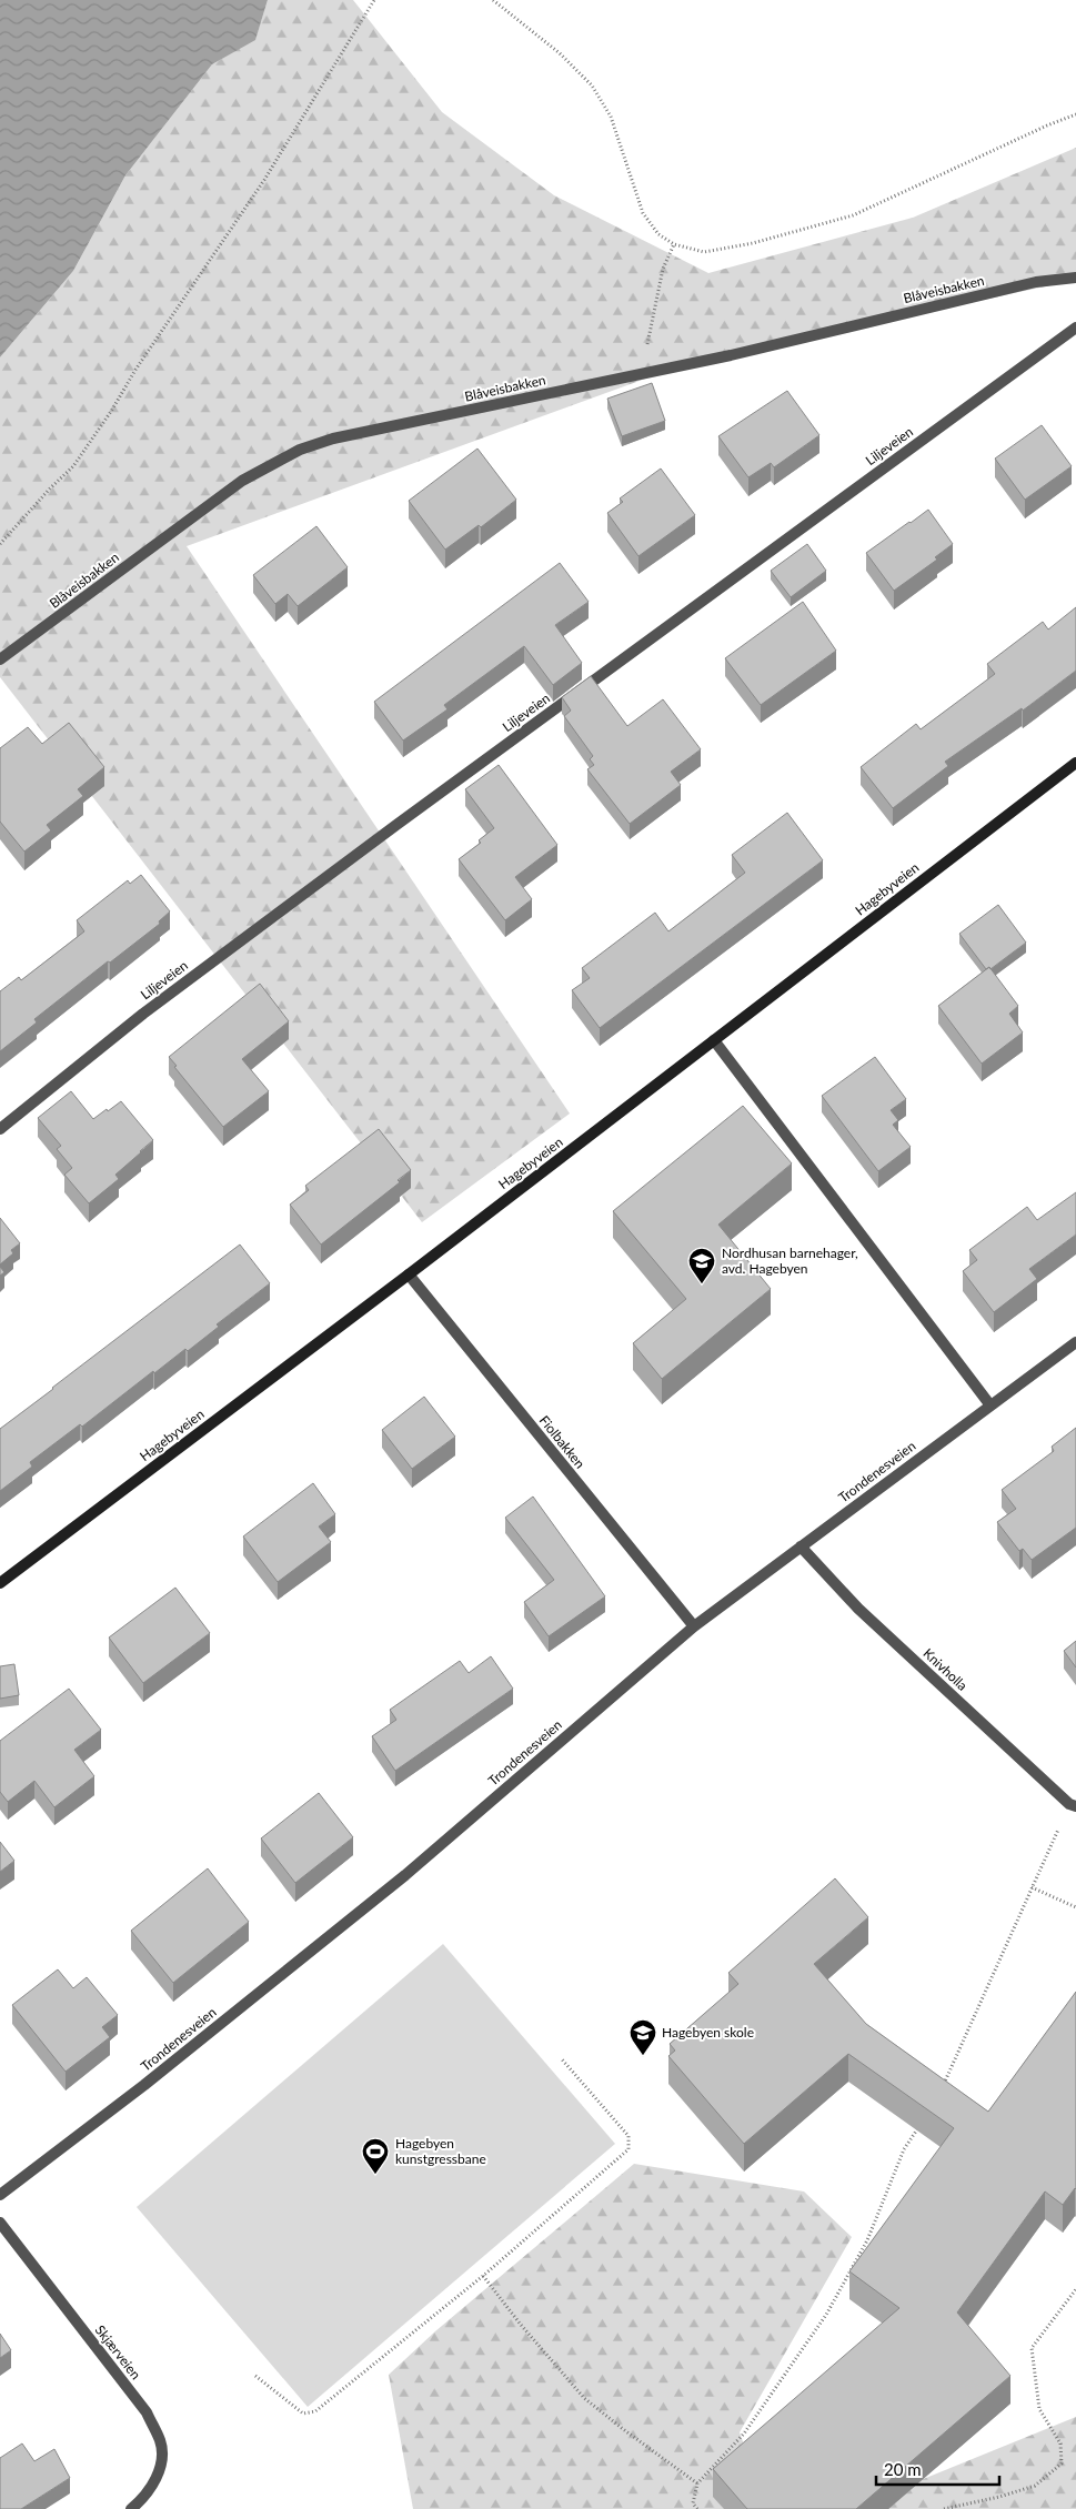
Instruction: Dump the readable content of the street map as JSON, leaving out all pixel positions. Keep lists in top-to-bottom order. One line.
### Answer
{"streets":{"main road":["Hagebyveien"],"street":["Blåveisbakken","Liljeveien","Fiolbakken","Trondenesveien","Knivholla","Skjærveien"]},"crossings":[["Hagebyveien","Fiolbakken"],["Fiolbakken","Trondenesveien"],["Trondenesveien","Knivholla"]],"places":{"school or university":["Nordhusan barnehager, avd. Hagebyen","Hagebyen skole"],"sports":["Hagebyen kunstgressbane"]},"scale_bar":"20 m"}
